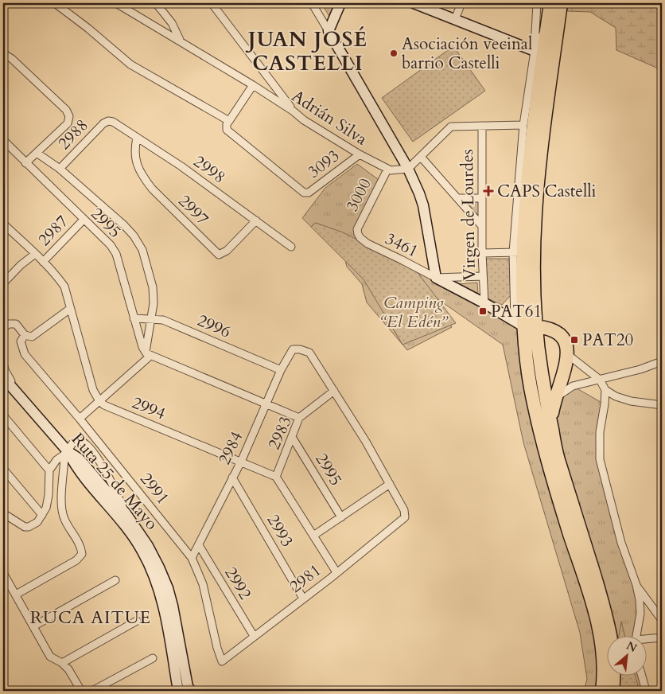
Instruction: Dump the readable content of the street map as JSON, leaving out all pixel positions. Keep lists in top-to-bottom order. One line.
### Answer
{"streets":{"main road":["Ruta 25 de Mayo"],"street":["Adrián Silva","2988","3093","2998","3000","2997","Virgen de Lourdes","2995","2987","3461","2996","2994","2983","2984","2991","2993","2981","2992"]},"crossings":[["Adrián Silva","3093"],["Adrián Silva","3000"],["2988","2998"],["2988","2995"],["2998","2997"],["3000","3461"],["2995","2987"],["2995","2996"],["2995","2983"],["2996","2984"],["2994","2983"],["2994","2984"],["2983","2984"],["2984","2991"],["2984","2993"],["2984","2992"],["2991","2981"],["2993","2981"],["2981","2992"]],"districts":["JUAN JOSÉ CASTELLI","RUCA AITUE"],"parks":["Camping “El Edén”"],"places":{"other":["Asociación vecinal barrio Castelli"],"health":["CAPS Castelli"],"transit":["PAT61","PAT20"]},"north":"top right"}
